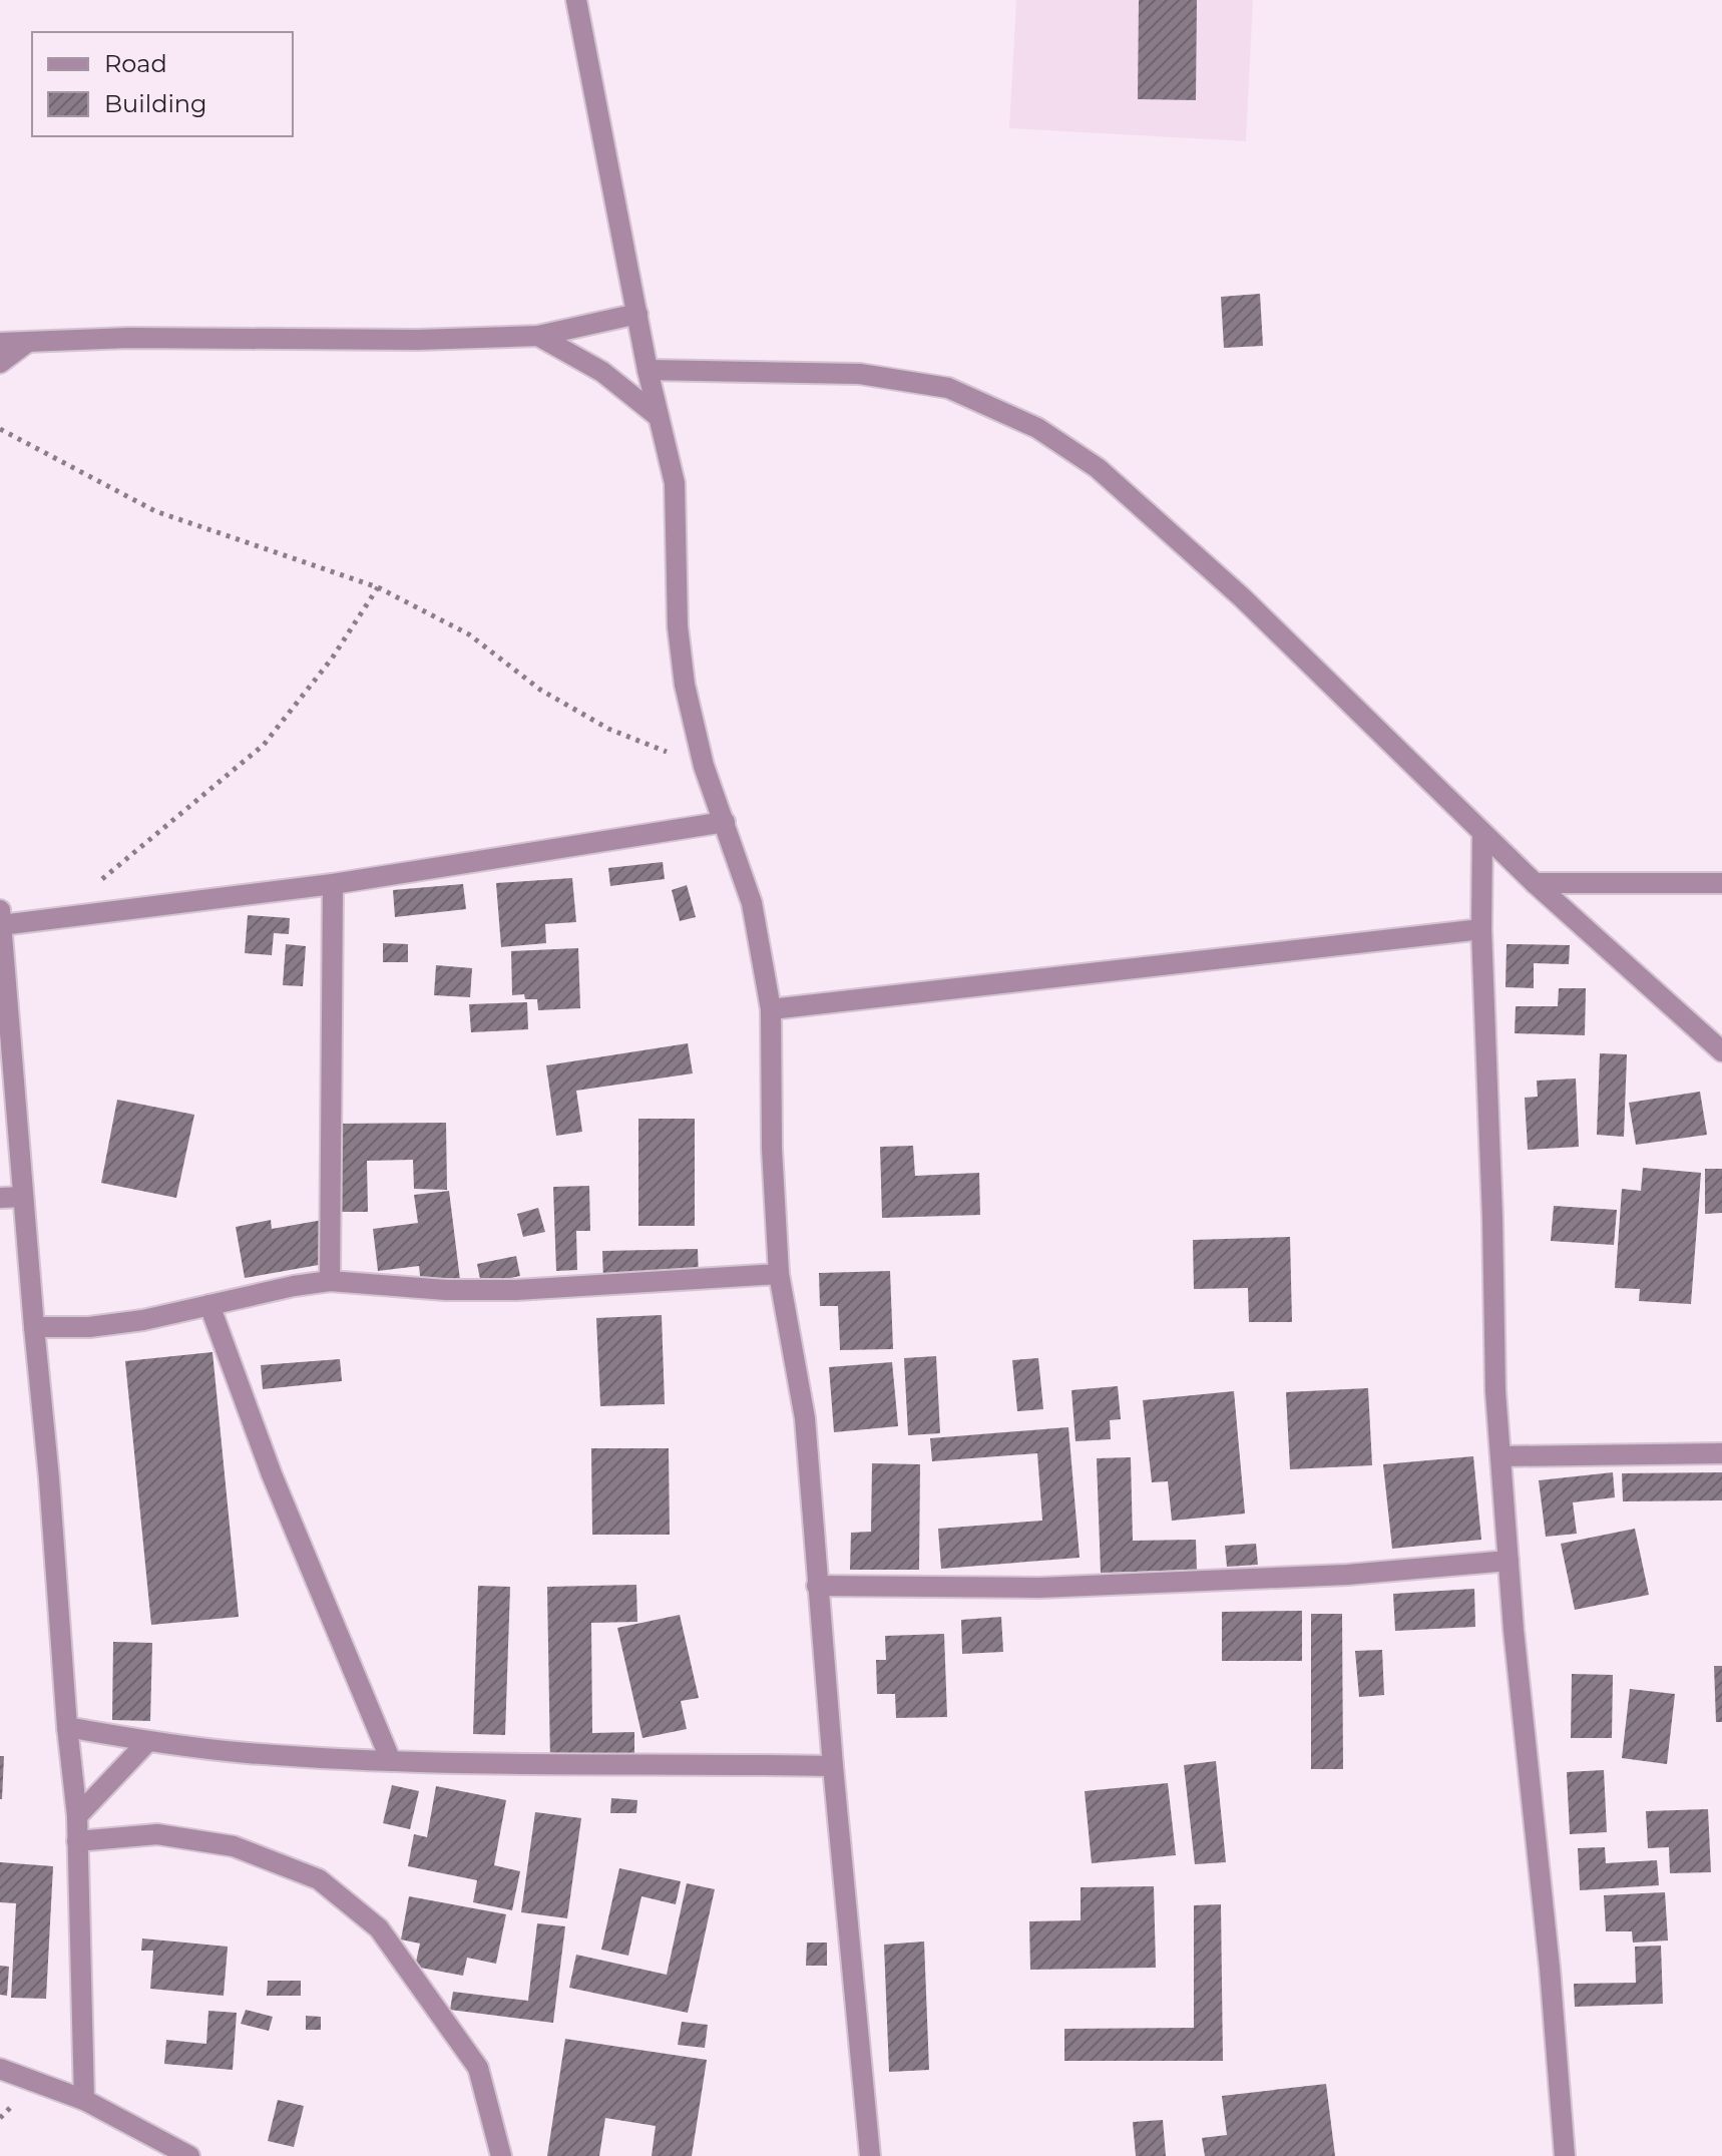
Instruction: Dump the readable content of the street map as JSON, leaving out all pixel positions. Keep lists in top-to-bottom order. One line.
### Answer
{"legend":["Road","Building"]}
